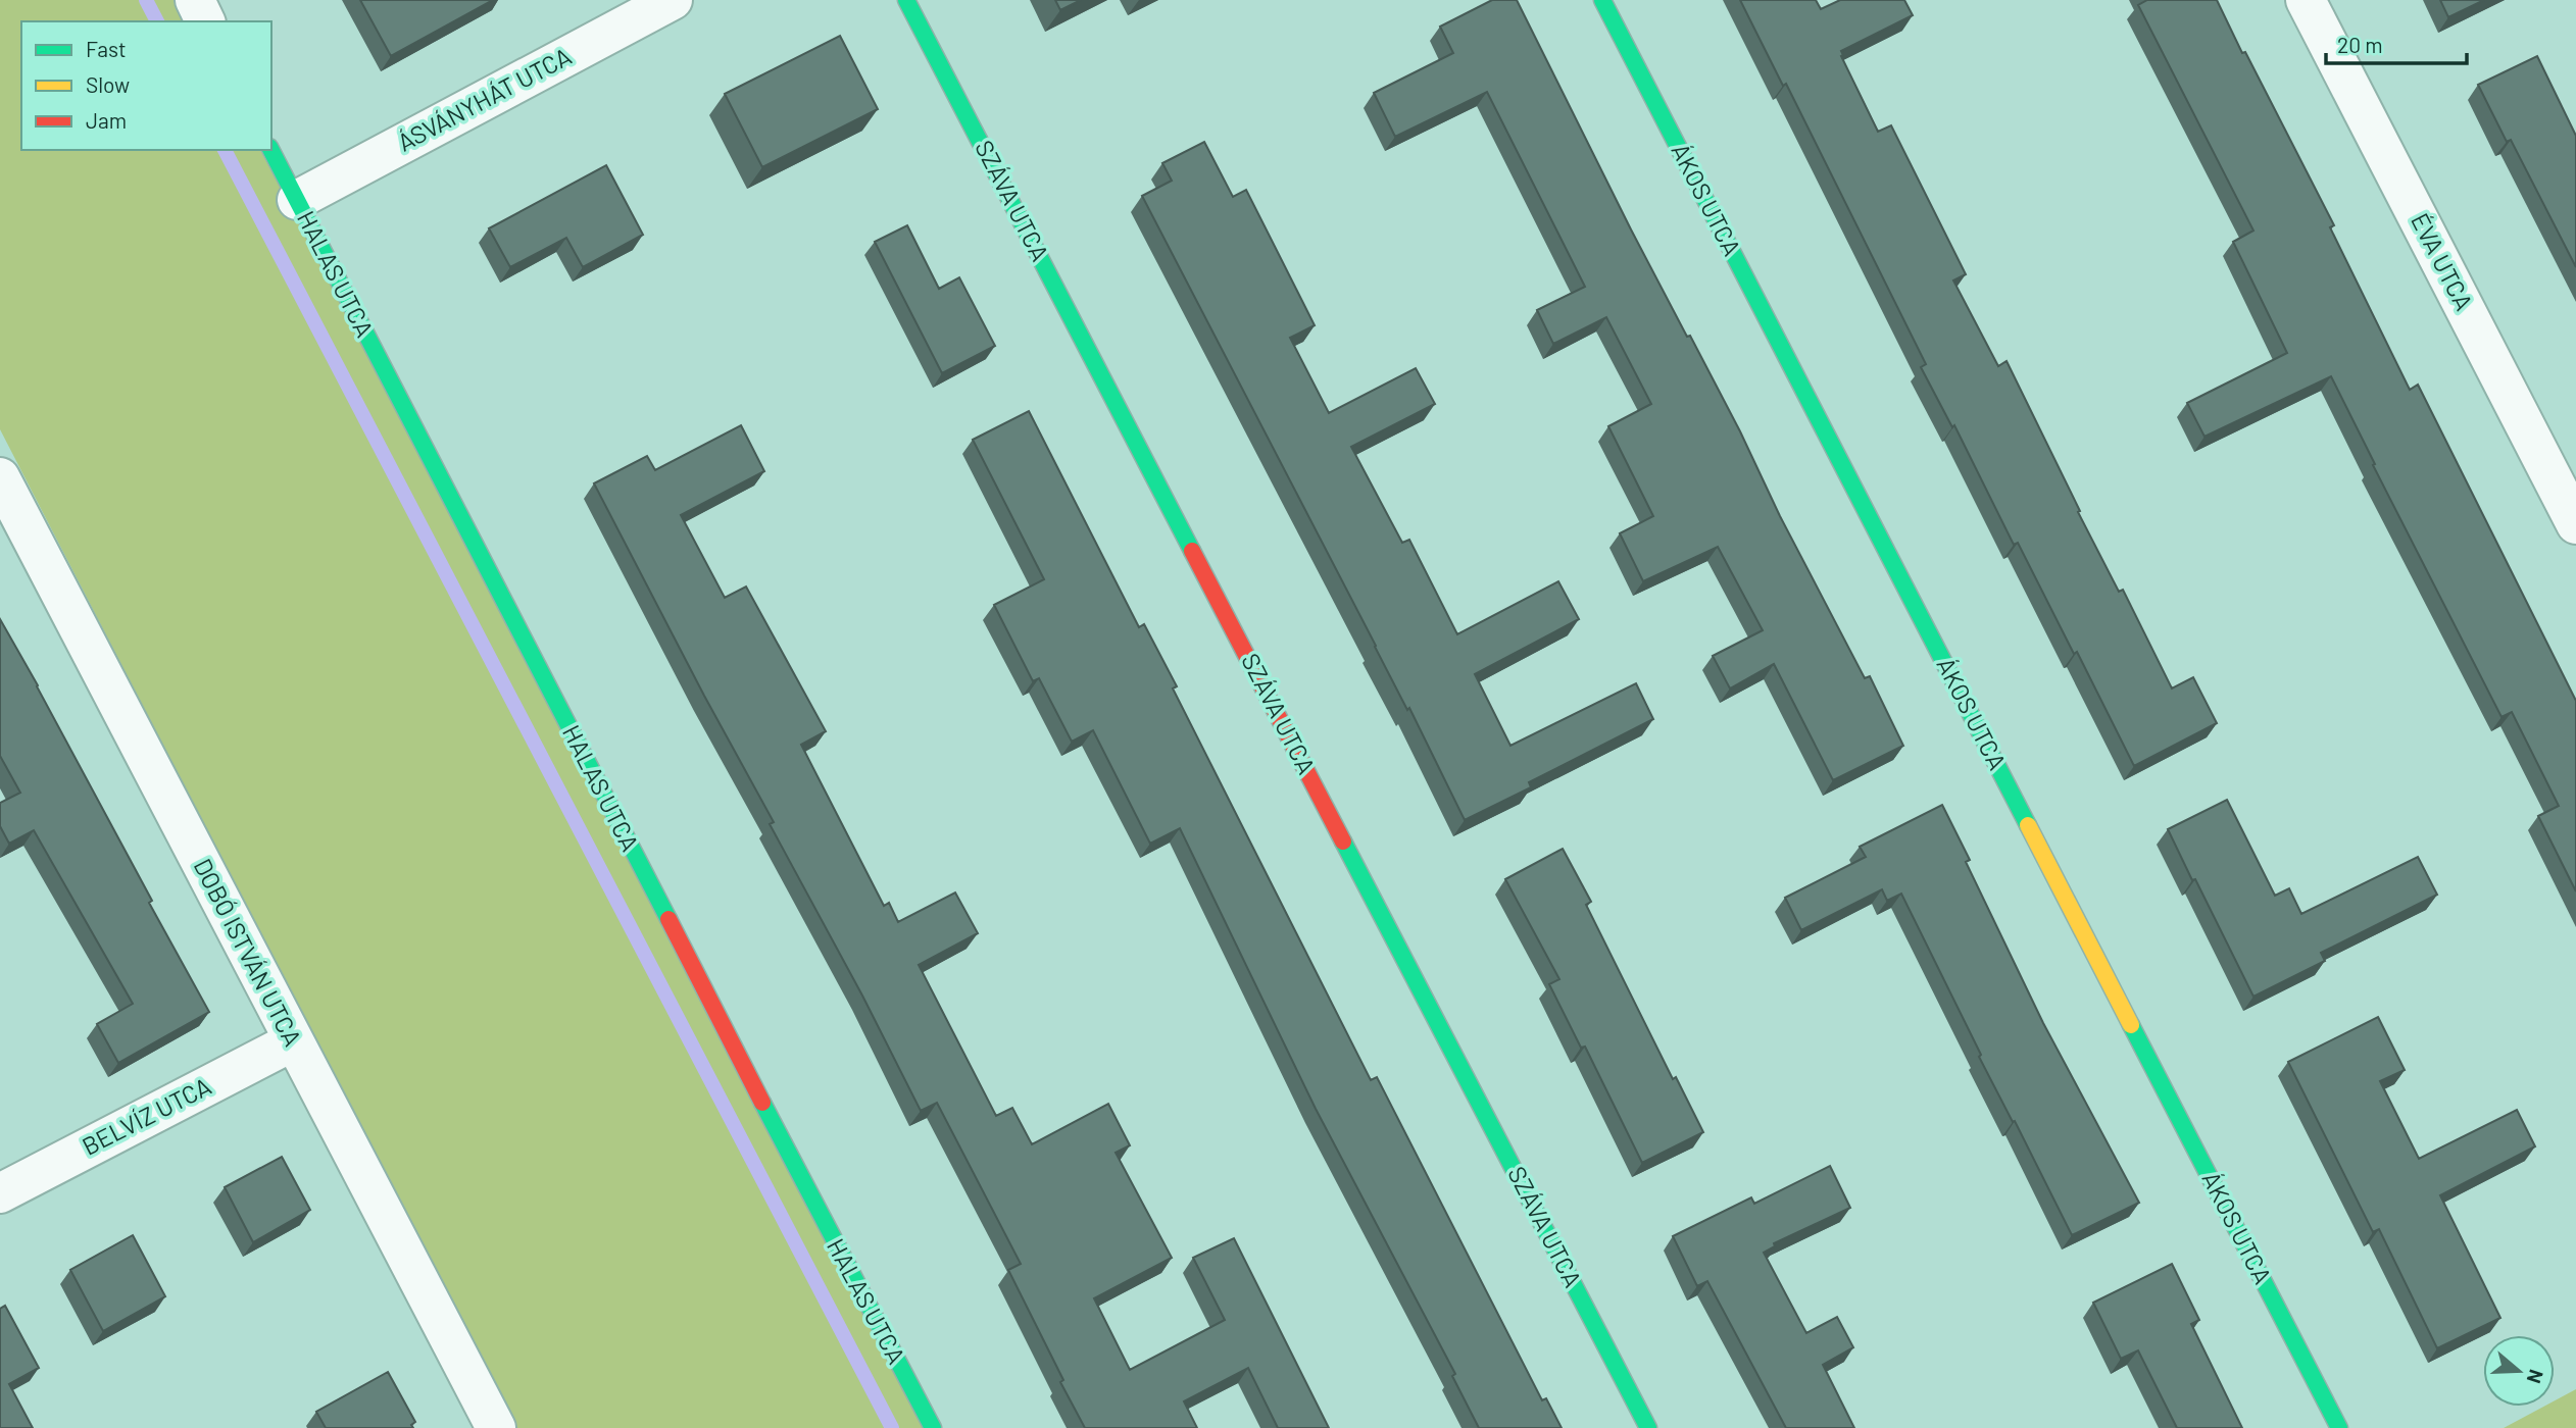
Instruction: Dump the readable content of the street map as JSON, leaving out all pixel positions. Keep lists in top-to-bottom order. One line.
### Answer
{"streets":{"street":["ÁSVÁNYHÁT UTCA","ÁKOS UTCA","SZÁVA UTCA","ÉVA UTCA","HALAS UTCA","DOBÓ ISTVÁN UTCA","BELVÍZ UTCA"]},"crossings":[["ÁSVÁNYHÁT UTCA","HALAS UTCA"],["DOBÓ ISTVÁN UTCA","BELVÍZ UTCA"]],"legend":["Fast","Slow","Jam"],"scale_bar":"20 m","north":"right"}
